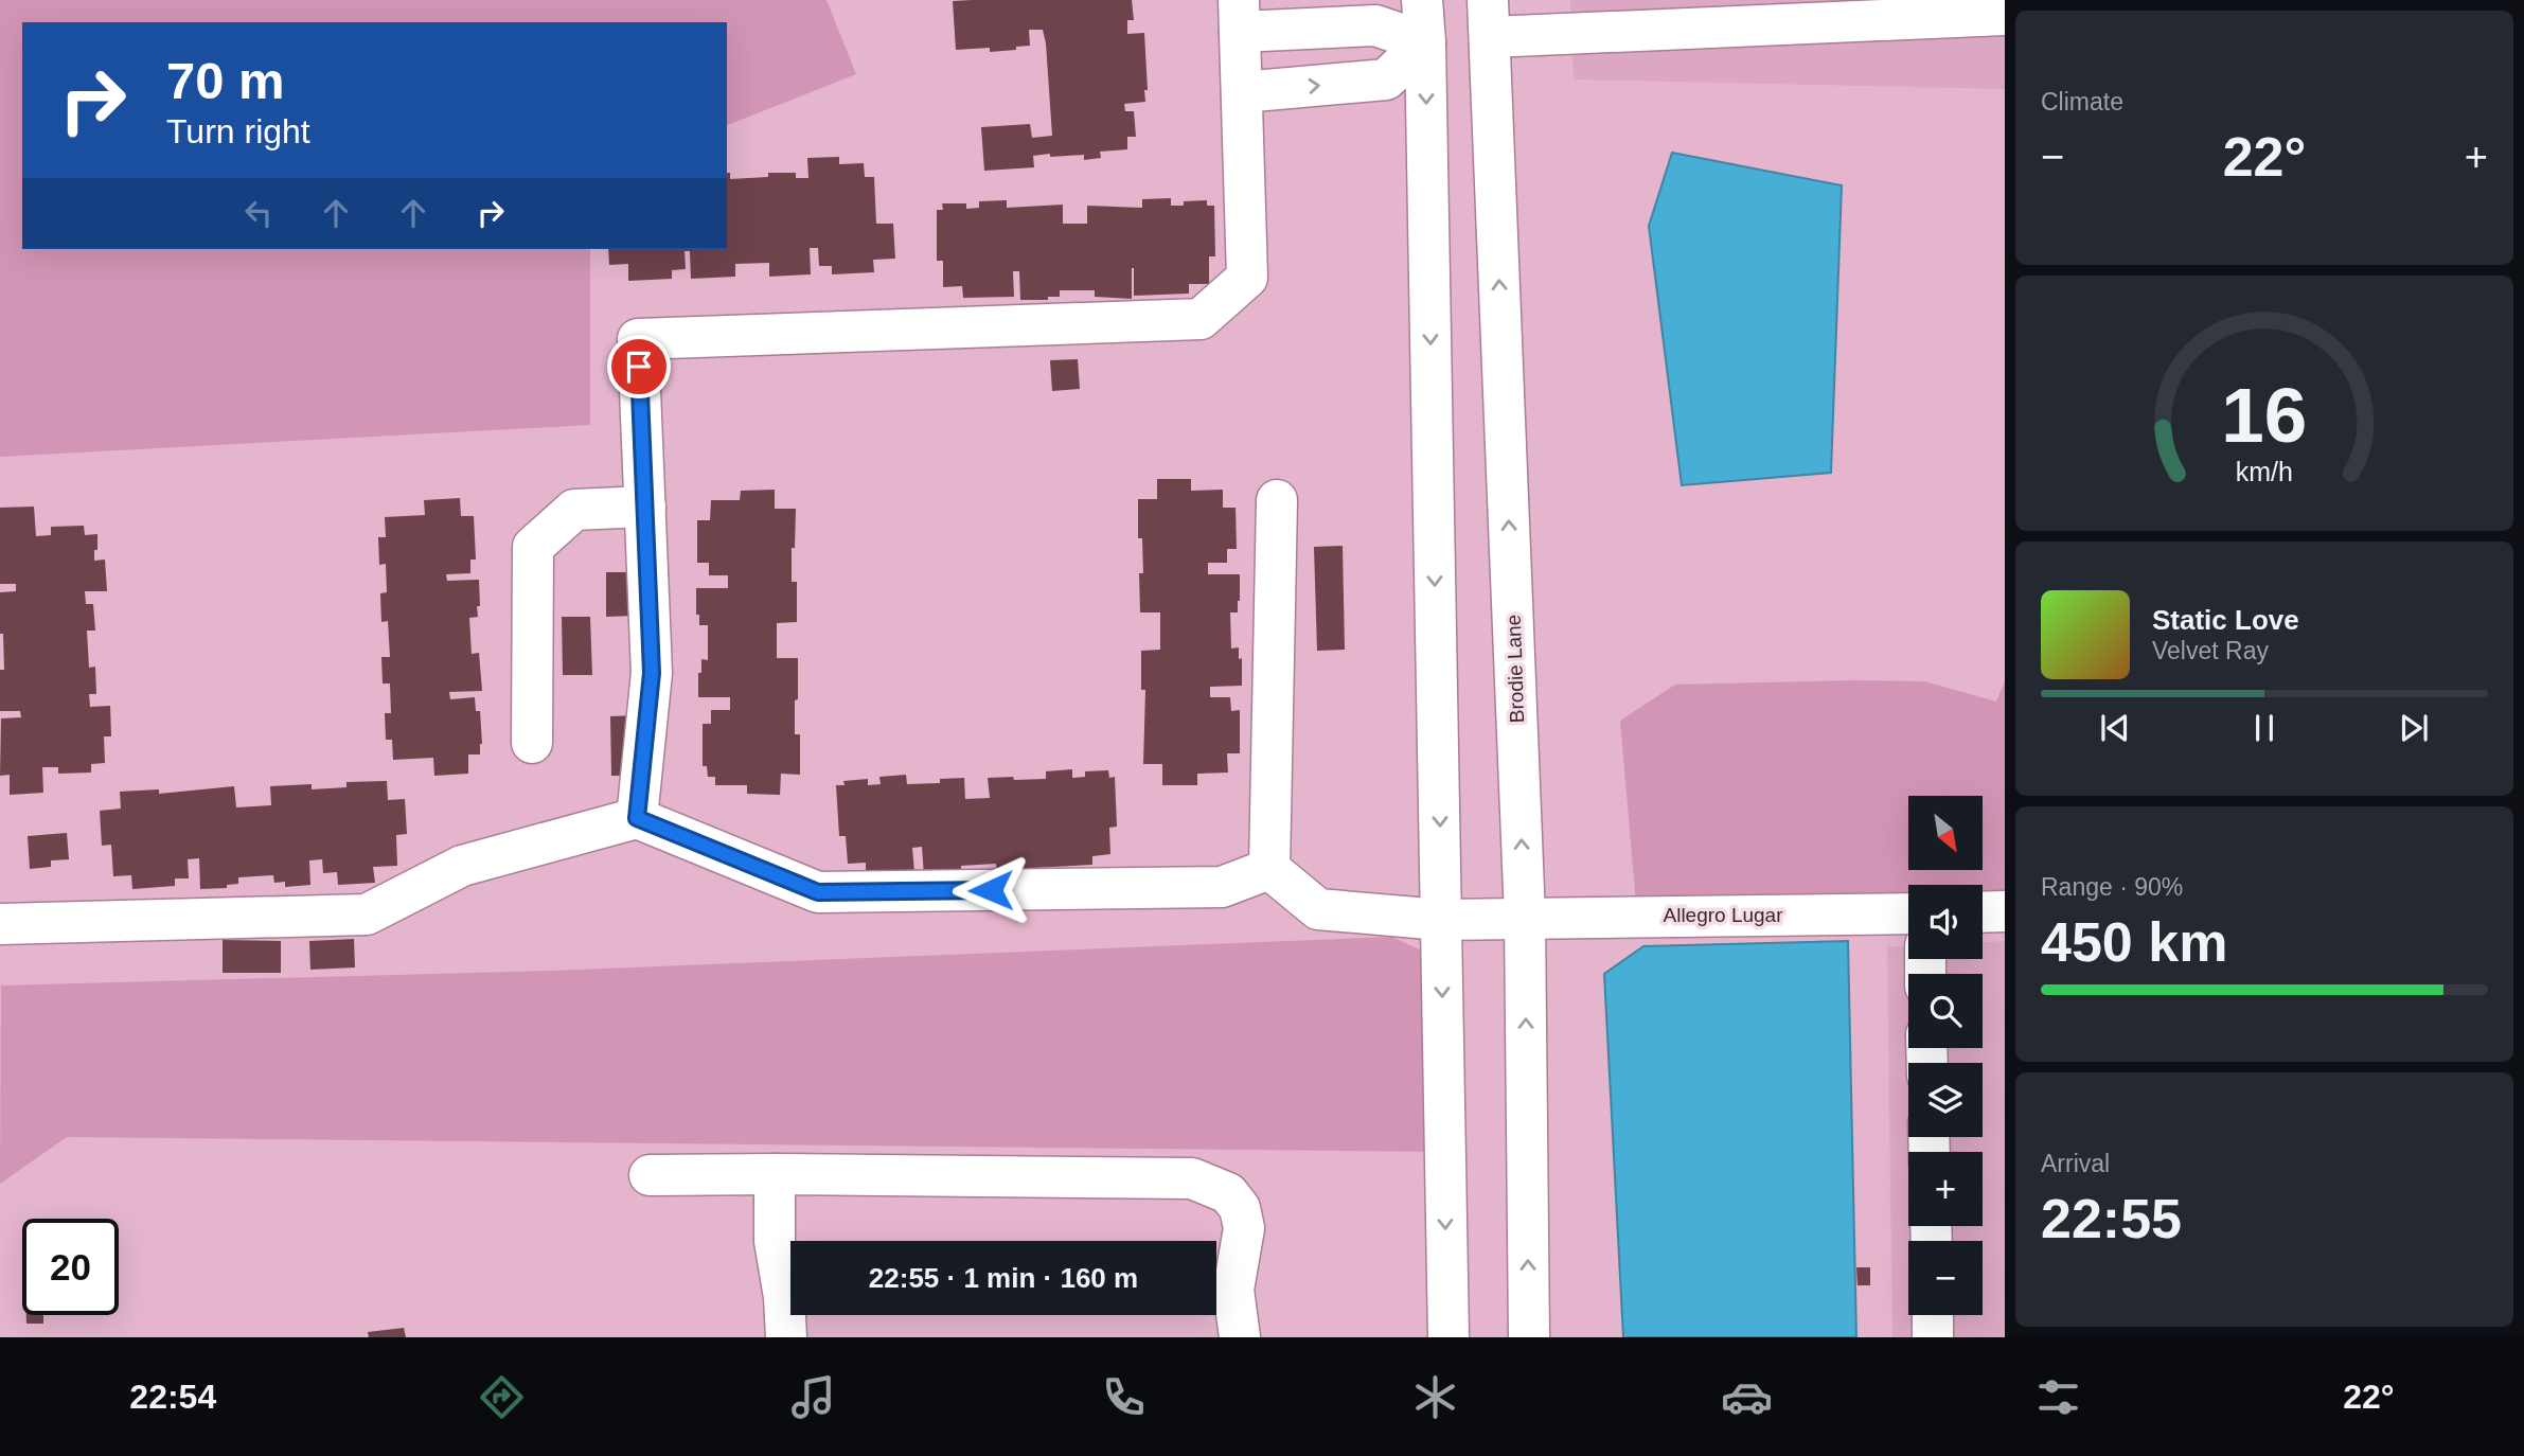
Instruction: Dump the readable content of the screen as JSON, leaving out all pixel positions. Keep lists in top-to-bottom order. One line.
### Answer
{"streets":{"main road":["Brodie Lane","Allegro Lugar"]},"crossings":[["Brodie Lane","Allegro Lugar"]],"north":"bottom right","page":{"tile":["Climate",["Range · 90%","450 km"],["Arrival","22:55"]],"turn":["70 m","Turn right"],"heat":["−","22°","+"],"song":["Static Love","Velvet Ray"],"map_buttons":["+","−"],"limit":"20","trip":"22:55 · 1 min · 160 m","tabs":["22:54","22°"],"gauge":["16","km/h"]}}
